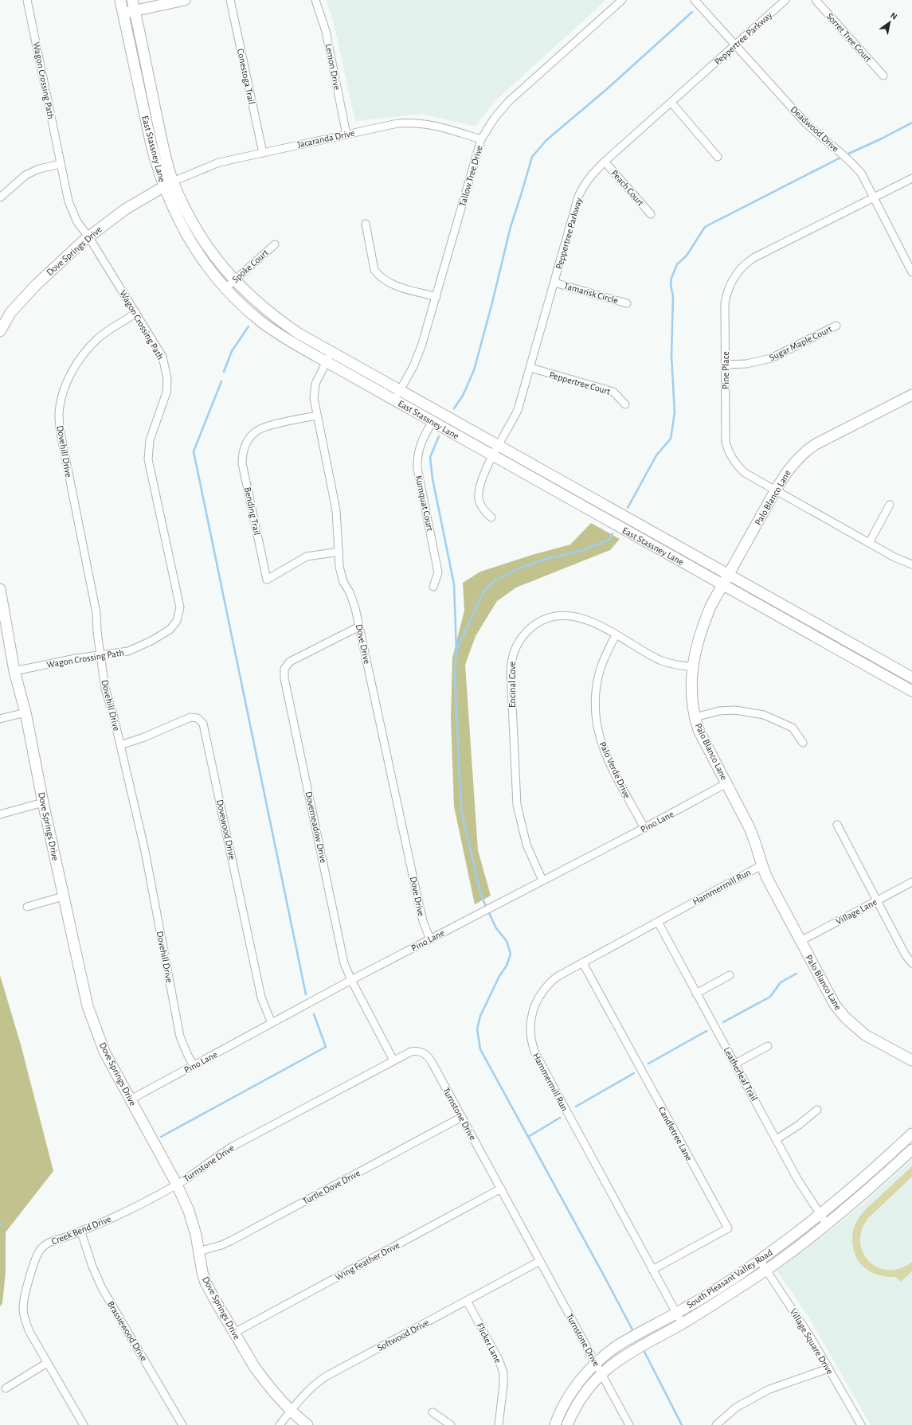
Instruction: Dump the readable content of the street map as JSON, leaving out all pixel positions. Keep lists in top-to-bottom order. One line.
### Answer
{"streets":{"main road":["East Stassney Lane","Dove Springs Drive","Palo Blanco Lane","South Pleasant Valley Road"],"street":["Sorret Tree Court","Peppertree Parkway","Lemon Drive","Conestoga Trail","Wagon Crossing Path","Deadwood Drive","Jacaranda Drive","Tallow Tree Drive","Peach Court","Spoke Court","Tamarisk Circle","Sugar Maple Court","Pine Place","Peppertree Court","Dovehill Drive","Kumquat Court","Bending Trail","Dove Drive","Encinal Cove","Palo Verde Drive","Pino Lane","Dovemeadow Drive","Dovewood Drive","Hammermill Run","Village Lane","Leatherleaf Trail","Turnstone Drive","Candletree Lane","Turtle Dove Drive","Creek Bend Drive","Wing Feather Drive","Brassiewood Drive","Softwood Drive","Village Square Drive","Flicker Lane"]},"crossings":[["Peppertree Parkway","Deadwood Drive"],["Peppertree Parkway","East Stassney Lane"],["Peppertree Parkway","Peach Court"],["Peppertree Parkway","Tamarisk Circle"],["Peppertree Parkway","Peppertree Court"],["Lemon Drive","Jacaranda Drive"],["Conestoga Trail","Jacaranda Drive"],["Wagon Crossing Path","Dove Springs Drive"],["Wagon Crossing Path","Dovehill Drive"],["Deadwood Drive","Pine Place"],["Jacaranda Drive","East Stassney Lane"],["Jacaranda Drive","Tallow Tree Drive"],["Jacaranda Drive","Dove Springs Drive"],["East Stassney Lane","Tallow Tree Drive"],["East Stassney Lane","Dove Springs Drive"],["East Stassney Lane","Spoke Court"],["East Stassney Lane","Palo Blanco Lane"],["East Stassney Lane","Kumquat Court"],["East Stassney Lane","Dove Drive"],["Dove Springs Drive","Pino Lane"],["Dove Springs Drive","Turnstone Drive"],["Dove Springs Drive","Turtle Dove Drive"],["Dove Springs Drive","Creek Bend Drive"],["Dove Springs Drive","Wing Feather Drive"],["Dove Springs Drive","Softwood Drive"],["Sugar Maple Court","Pine Place"],["Pine Place","Palo Blanco Lane"],["Dovehill Drive","Pino Lane"],["Dovehill Drive","Dovewood Drive"],["Palo Blanco Lane","Encinal Cove"],["Palo Blanco Lane","Pino Lane"],["Palo Blanco Lane","Hammermill Run"],["Palo Blanco Lane","Village Lane"],["Bending Trail","Dove Drive"],["Dove Drive","Pino Lane"],["Dove Drive","Dovemeadow Drive"],["Encinal Cove","Palo Verde Drive"],["Encinal Cove","Pino Lane"],["Palo Verde Drive","Pino Lane"],["Pino Lane","Dovemeadow Drive"],["Pino Lane","Dovewood Drive"],["Dovemeadow Drive","Turnstone Drive"],["Hammermill Run","Leatherleaf Trail"],["Hammermill Run","Candletree Lane"],["Hammermill Run","South Pleasant Valley Road"],["Leatherleaf Trail","South Pleasant Valley Road"],["Turnstone Drive","Turtle Dove Drive"],["Turnstone Drive","Creek Bend Drive"],["Turnstone Drive","Wing Feather Drive"],["Turnstone Drive","South Pleasant Valley Road"],["Turnstone Drive","Softwood Drive"],["Creek Bend Drive","Brassiewood Drive"],["South Pleasant Valley Road","Village Square Drive"],["Softwood Drive","Flicker Lane"]],"north":"top right"}
